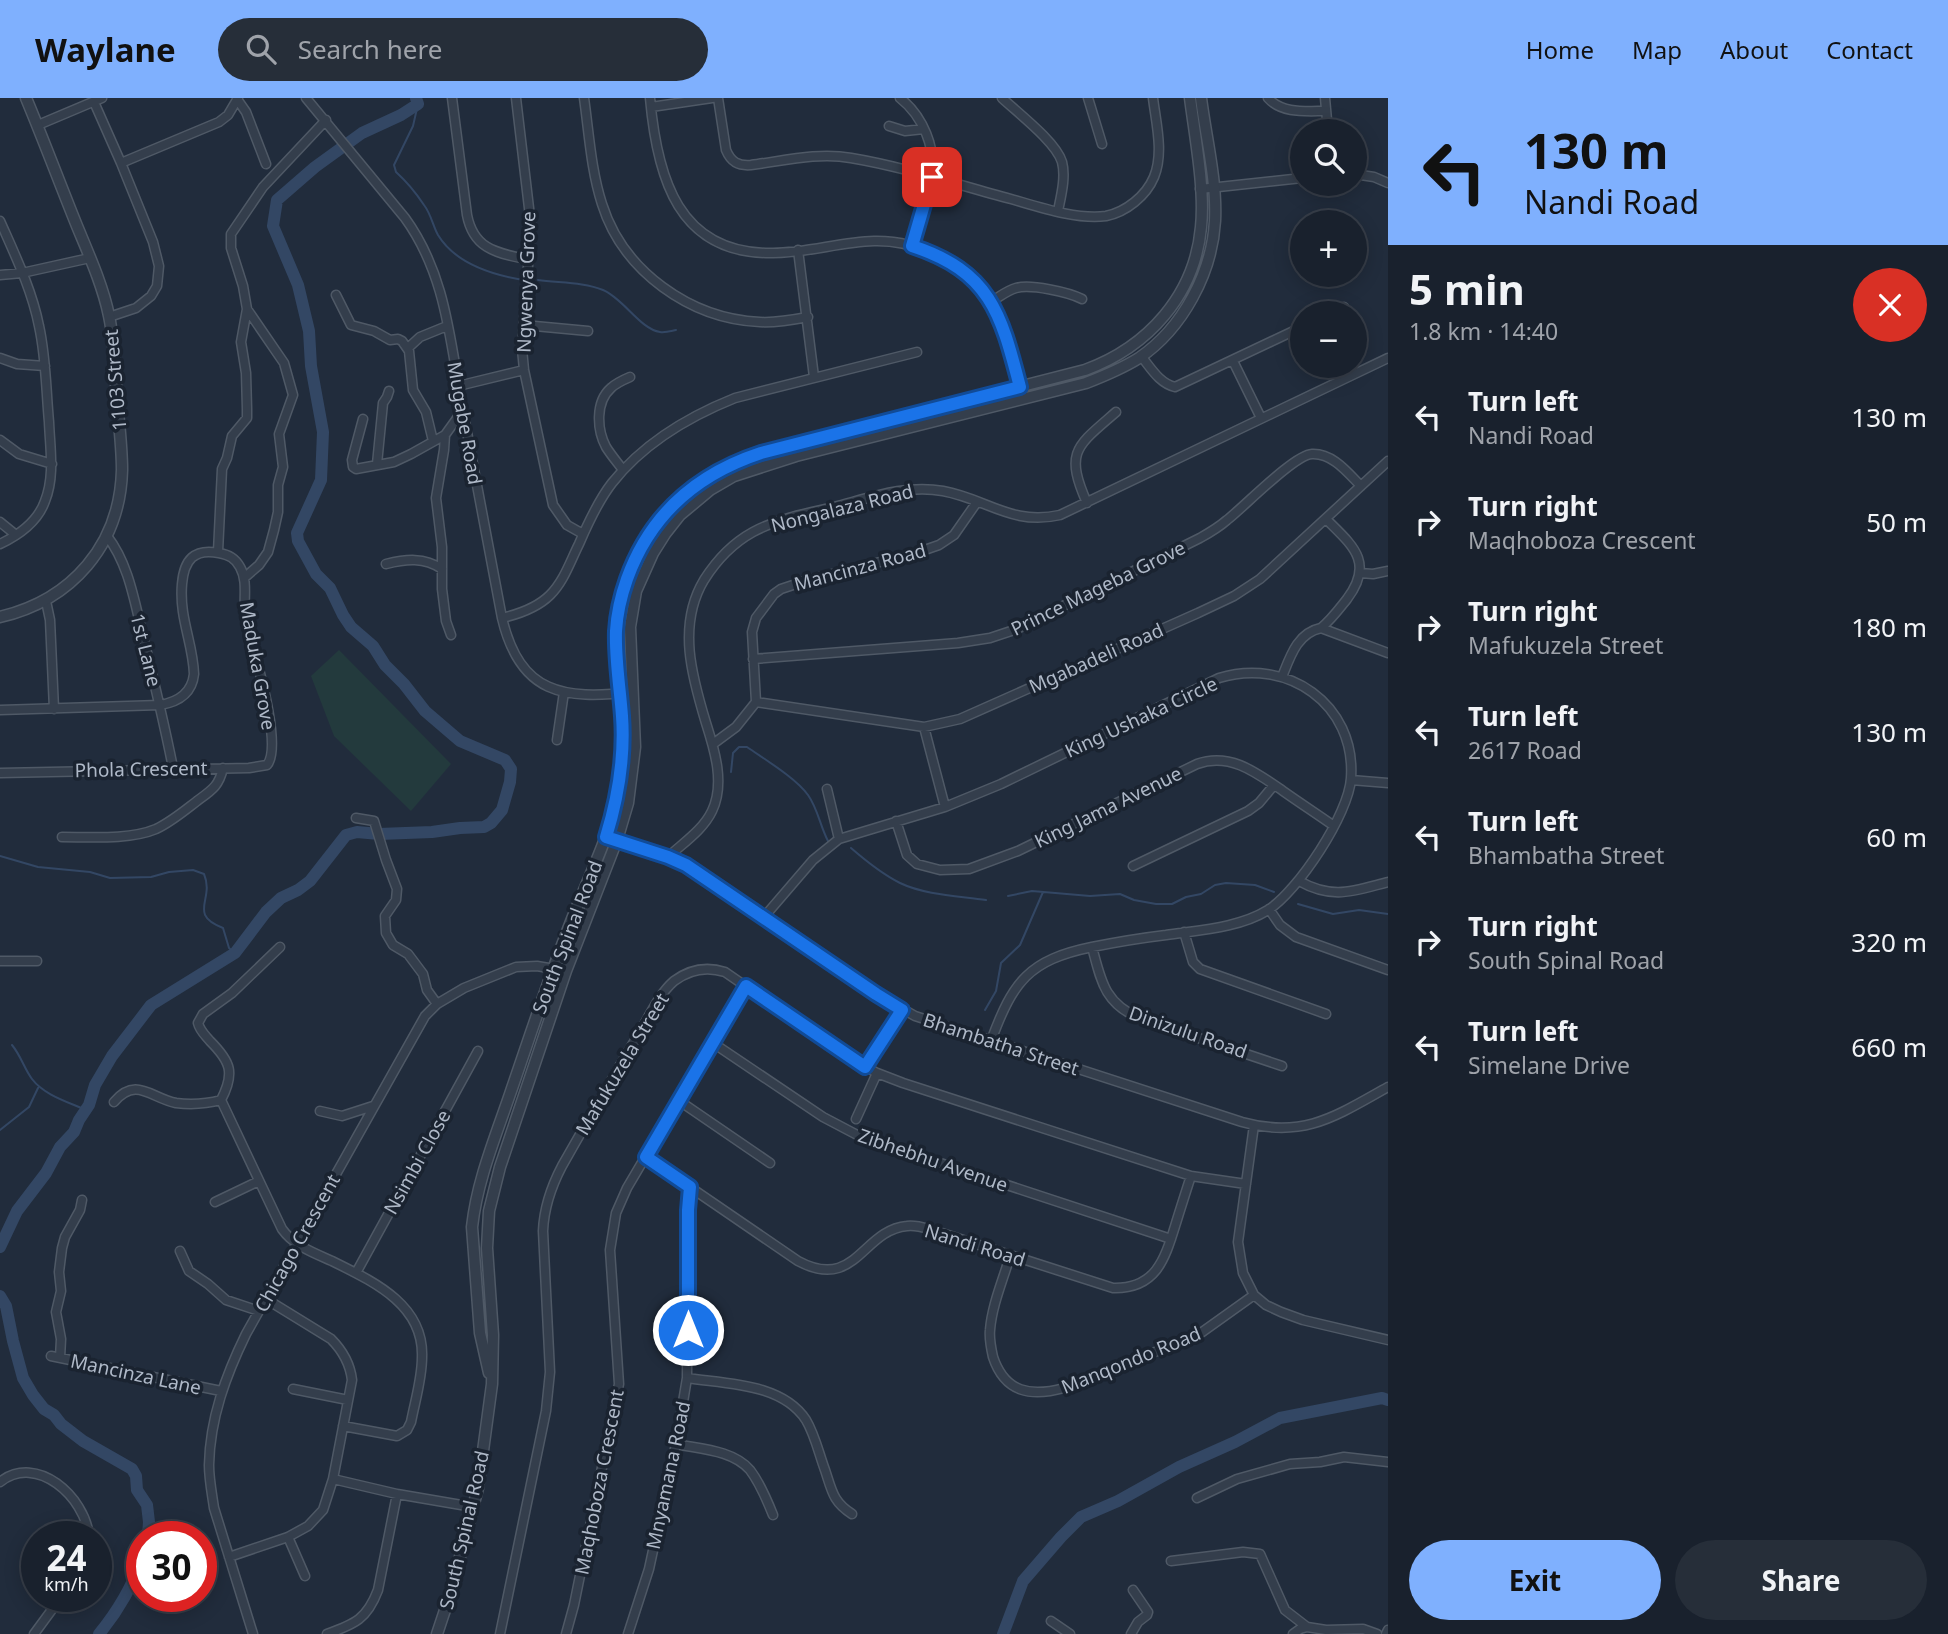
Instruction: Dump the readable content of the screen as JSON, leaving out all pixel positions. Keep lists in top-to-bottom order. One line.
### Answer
{"streets":{"street":["Ngwenya Grove","1103 Street","Mugabe Road","Nongalaza Road","Mancinza Road","Prince Mageba Grove","1st Lane","Mgabadeli Road","Maduka Grove","King Ushaka Circle","Phola Crescent","King Jama Avenue","South Spinal Road","Dinizulu Road","Bhambatha Street","Mafukuzela Street","Zibhebhu Avenue","Nsimbi Close","Chicago Crescent","Nandi Road","Manqondo Road","Mancinza Lane","Mnyamana Road","Maqhoboza Crescent"]},"crossings":[["1103 Street","1st Lane"],["Mugabe Road","South Spinal Road"],["Nongalaza Road","Mancinza Road"],["Nongalaza Road","Bhambatha Street"],["Mancinza Road","Prince Mageba Grove"],["Mancinza Road","Mgabadeli Road"],["Prince Mageba Grove","Mgabadeli Road"],["1st Lane","Phola Crescent"],["Maduka Grove","Phola Crescent"],["King Ushaka Circle","King Jama Avenue"],["King Ushaka Circle","Dinizulu Road"],["King Ushaka Circle","Bhambatha Street"],["South Spinal Road","Bhambatha Street"],["South Spinal Road","Chicago Crescent"],["Mafukuzela Street","Nandi Road"],["Mafukuzela Street","Maqhoboza Crescent"],["Zibhebhu Avenue","Nandi Road"],["Zibhebhu Avenue","Maqhoboza Crescent"],["Chicago Crescent","Mancinza Lane"],["Nandi Road","Manqondo Road"],["Nandi Road","Mnyamana Road"],["Nandi Road","Maqhoboza Crescent"]],"page":{"header":"Waylane","search":"Search here","nav":["Home","Map","About","Contact"],"turn":["130 m","Nandi Road"],"map_buttons":["+","−"],"heading":["5 min","1.8 km · 14:40"],"list":[{"name":"Turn left","note":"Nandi Road","value":"130 m"},{"name":"Turn right","note":"Maqhoboza Crescent","value":"50 m"},{"name":"Turn right","note":"Mafukuzela Street","value":"180 m"},{"name":"Turn left","note":"2617 Road","value":"130 m"},{"name":"Turn left","note":"Bhambatha Street","value":"60 m"},{"name":"Turn right","note":"South Spinal Road","value":"320 m"},{"name":"Turn left","note":"Simelane Drive","value":"660 m"}],"speed":"24 km/h","limit":"30","buttons":["Exit","Share"]}}
